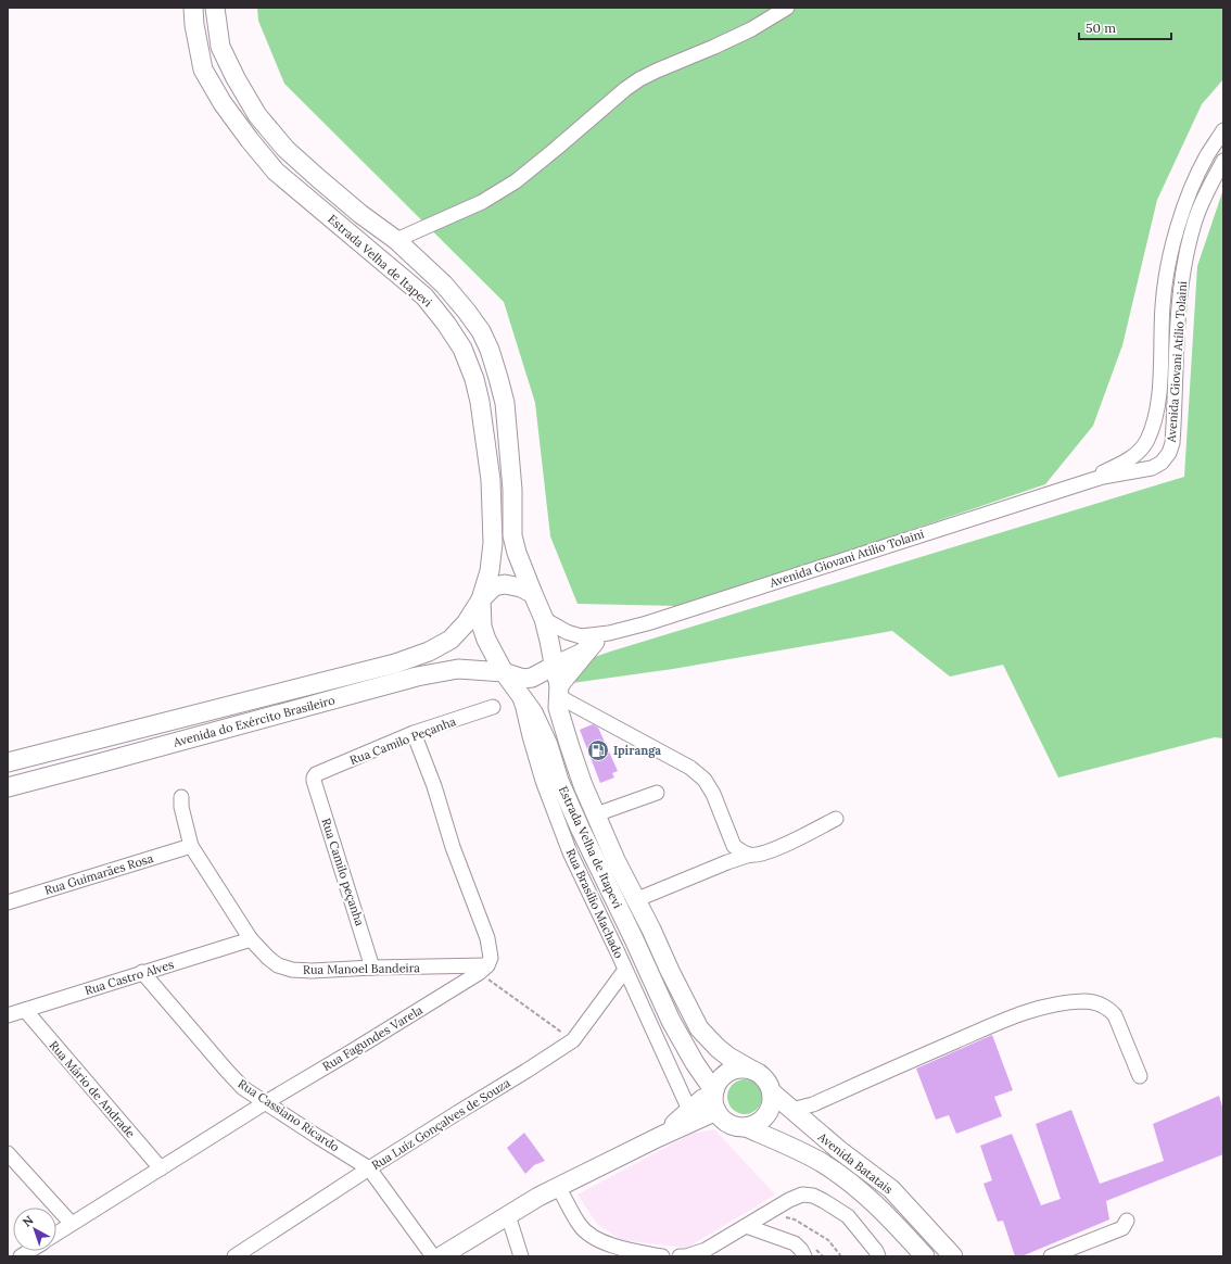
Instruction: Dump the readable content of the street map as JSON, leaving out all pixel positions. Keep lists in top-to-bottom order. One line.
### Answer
{"streets":{"main road":["Estrada Velha de Itapevi","Avenida do Exército Brasileiro","Avenida Batatais"],"street":["Avenida Giovani Atílio Tolaini","Rua Camilo Peçanha","Rua Camilo peçanha","Rua Guimarães Rosa","Rua Brasílio Machado","Rua Manoel Bandeira","Rua Castro Alves","Rua Fagundes Varela","Rua Mário de Andrade","Rua Cassiano Ricardo","Rua Luiz Gonçalves de Souza"]},"crossings":[["Estrada Velha de Itapevi","Avenida do Exército Brasileiro"],["Estrada Velha de Itapevi","Rua Brasílio Machado"],["Estrada Velha de Itapevi","Avenida Batatais"],["Rua Camilo Peçanha","Rua Camilo peçanha"],["Rua Camilo peçanha","Rua Manoel Bandeira"],["Rua Guimarães Rosa","Rua Manoel Bandeira"],["Rua Brasílio Machado","Rua Luiz Gonçalves de Souza"],["Rua Manoel Bandeira","Rua Castro Alves"],["Rua Manoel Bandeira","Rua Fagundes Varela"],["Rua Castro Alves","Rua Mário de Andrade"],["Rua Castro Alves","Rua Cassiano Ricardo"],["Rua Fagundes Varela","Rua Mário de Andrade"],["Rua Fagundes Varela","Rua Cassiano Ricardo"],["Rua Cassiano Ricardo","Rua Luiz Gonçalves de Souza"]],"places":{"fuel station":["Ipiranga"]},"scale_bar":"50 m","north":"top left"}
